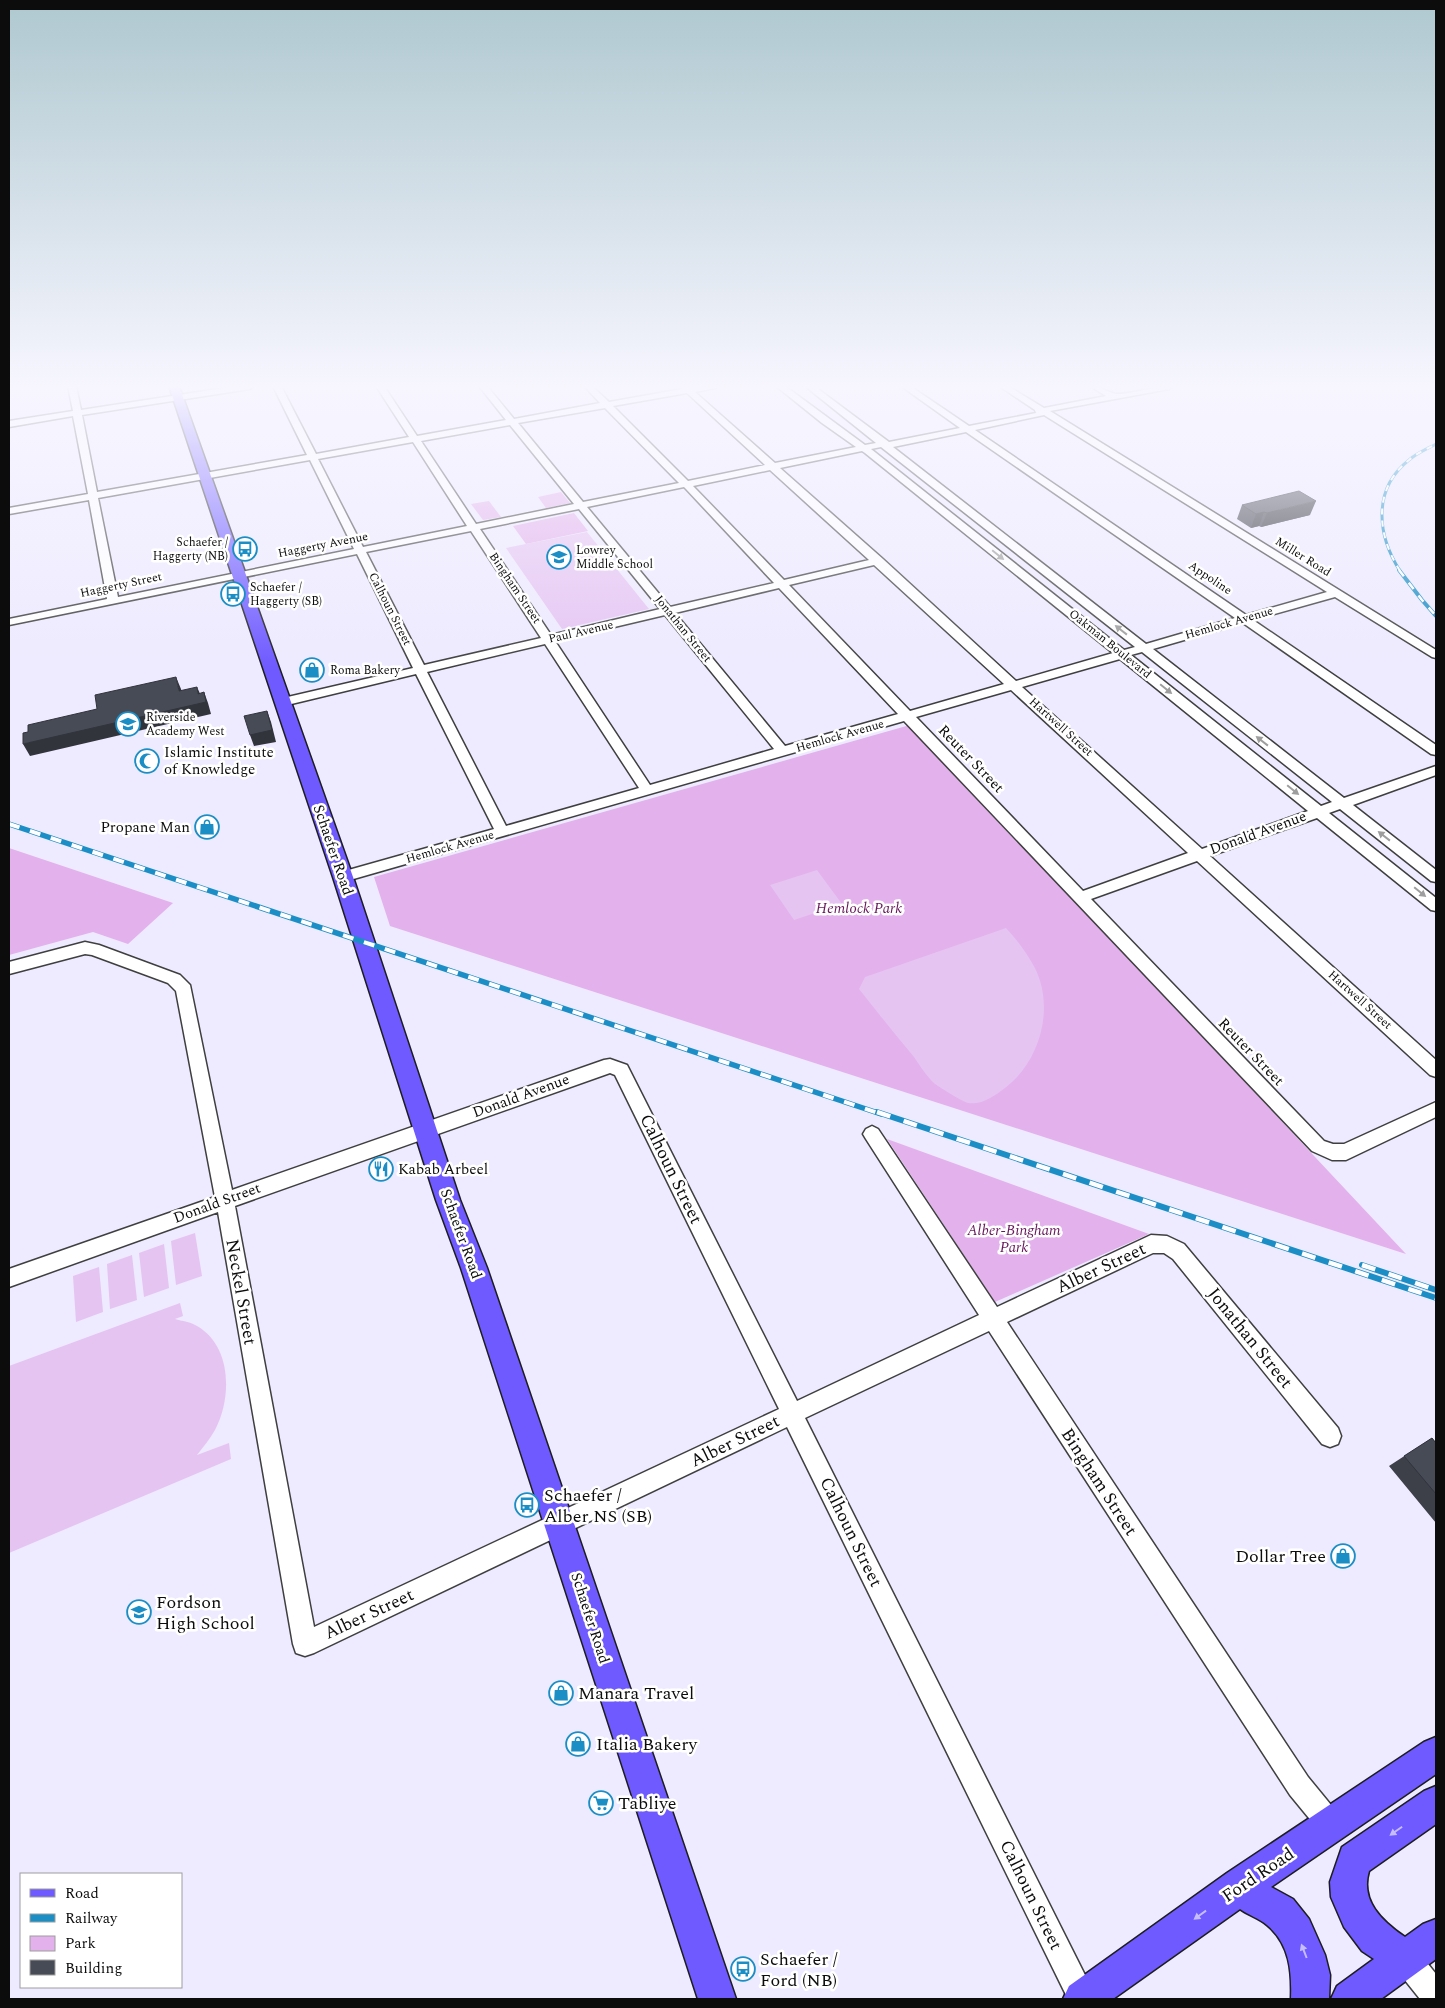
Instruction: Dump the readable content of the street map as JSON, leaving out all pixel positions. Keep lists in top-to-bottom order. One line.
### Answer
{"streets":{"main road":["Schaefer Road","Ford Road"],"street":["Haggerty Avenue","Miller Road","Appoline","Haggerty Street","Bingham Street","Calhoun Street","Hemlock Avenue","Jonathan Street","Paul Avenue","Oakman Boulevard","Hartwell Street","Reuter Street","Donald Avenue","Donald Street","Alber Street","Neckel Street"]},"crossings":[["Haggerty Avenue","Haggerty Street"],["Haggerty Avenue","Bingham Street"],["Haggerty Avenue","Calhoun Street"],["Haggerty Avenue","Jonathan Street"],["Haggerty Avenue","Reuter Street"],["Haggerty Avenue","Schaefer Road"],["Miller Road","Hemlock Avenue"],["Appoline","Hemlock Avenue"],["Haggerty Street","Schaefer Road"],["Bingham Street","Hemlock Avenue"],["Bingham Street","Paul Avenue"],["Bingham Street","Alber Street"],["Bingham Street","Ford Road"],["Calhoun Street","Hemlock Avenue"],["Calhoun Street","Paul Avenue"],["Calhoun Street","Donald Avenue"],["Calhoun Street","Alber Street"],["Calhoun Street","Ford Road"],["Hemlock Avenue","Jonathan Street"],["Hemlock Avenue","Oakman Boulevard"],["Hemlock Avenue","Hartwell Street"],["Hemlock Avenue","Reuter Street"],["Hemlock Avenue","Schaefer Road"],["Jonathan Street","Paul Avenue"],["Jonathan Street","Alber Street"],["Paul Avenue","Hartwell Street"],["Paul Avenue","Reuter Street"],["Paul Avenue","Schaefer Road"],["Oakman Boulevard","Donald Avenue"],["Hartwell Street","Donald Avenue"],["Reuter Street","Donald Avenue"],["Donald Avenue","Schaefer Road"],["Donald Avenue","Donald Street"],["Schaefer Road","Donald Street"],["Schaefer Road","Alber Street"],["Donald Street","Neckel Street"],["Alber Street","Neckel Street"]],"one_way":["Ford Road"],"parks":["Hemlock Park","Alber-Bingham Park"],"places":{"bus stop":["Schaefer / Haggerty (NB)","Schaefer / Haggerty (SB)","Schaefer / Alber NS (SB)","Schaefer / Ford (NB)"],"school or university":["Lowrey Middle School","Riverside Academy West","Fordson High School"],"shop":["Roma Bakery","Propane Man","Dollar Tree","Manara Travel","Italia Bakery"],"mosque":["Islamic Institute of Knowledge"],"restaurant":["Kabab Arbeel"],"supermarket":["Tabliye"]},"legend":["Road","Railway","Park","Building"]}
